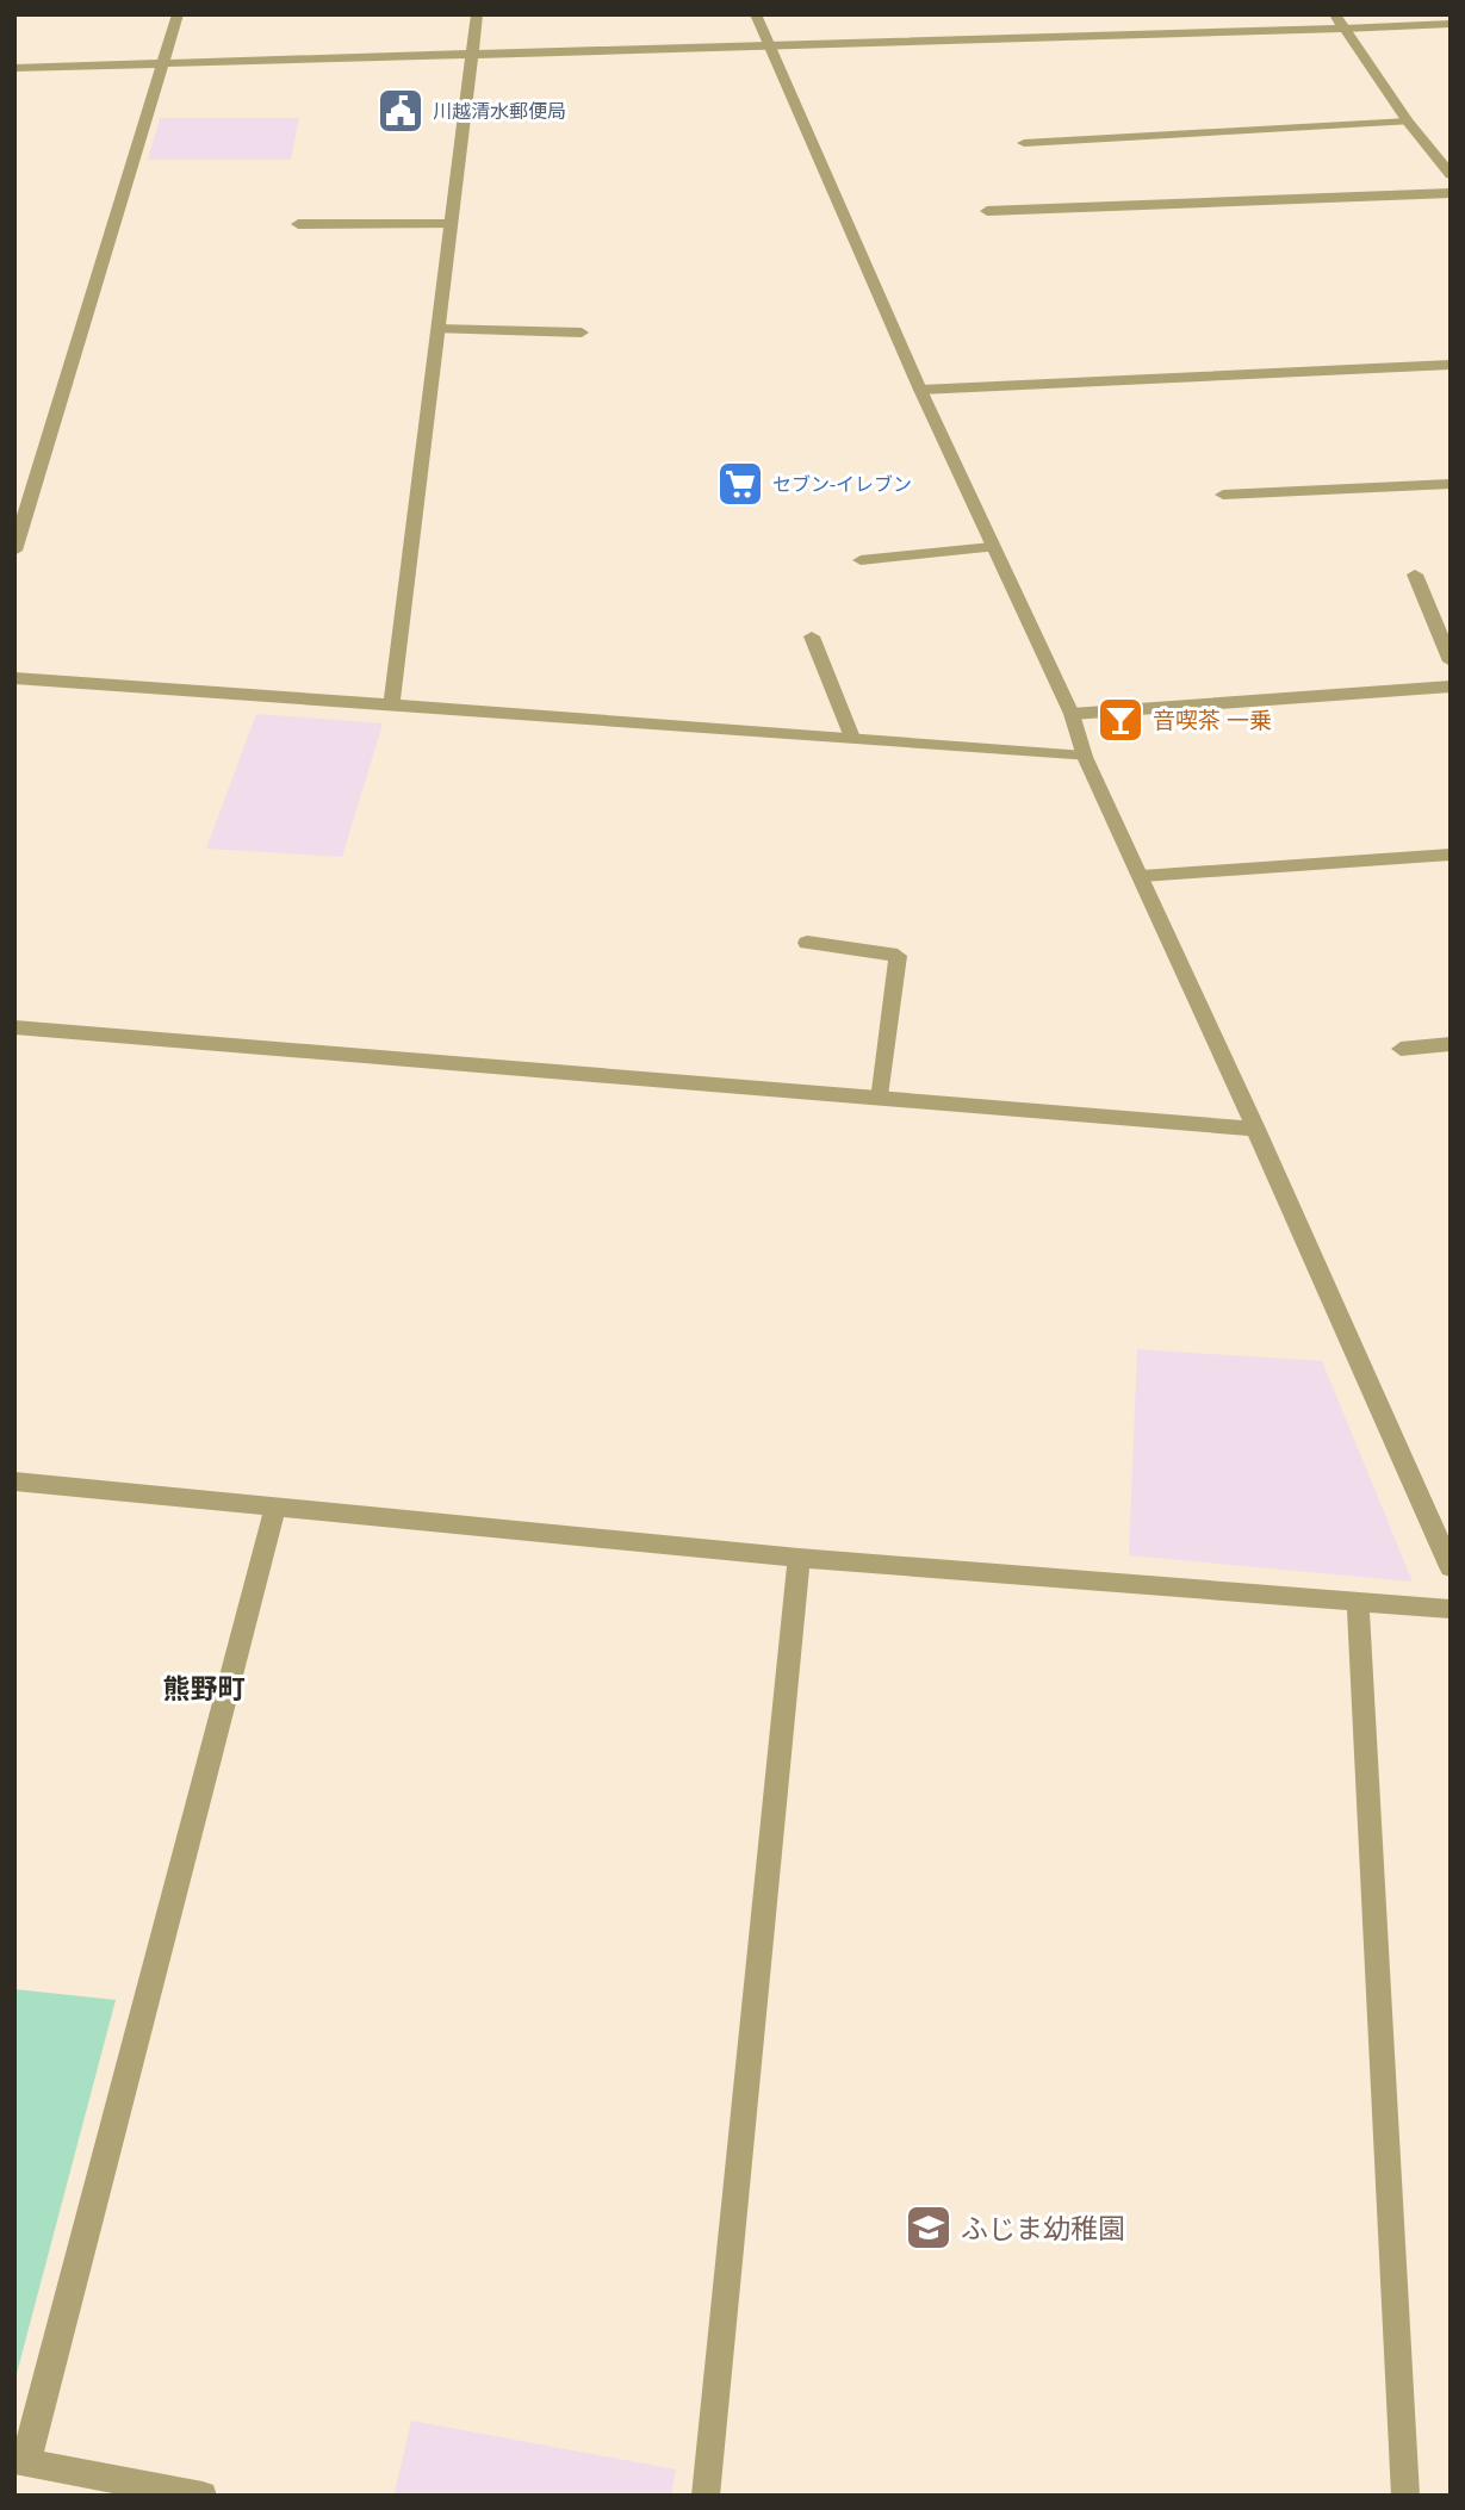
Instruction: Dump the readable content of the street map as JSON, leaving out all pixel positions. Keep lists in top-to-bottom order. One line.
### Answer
{"districts":["熊野町"],"places":{"public building":["川越清水郵便局"],"supermarket":["セブン-イレブン"],"bar":["音喫茶 一乗"],"school or university":["ふじま幼稚園"]}}
